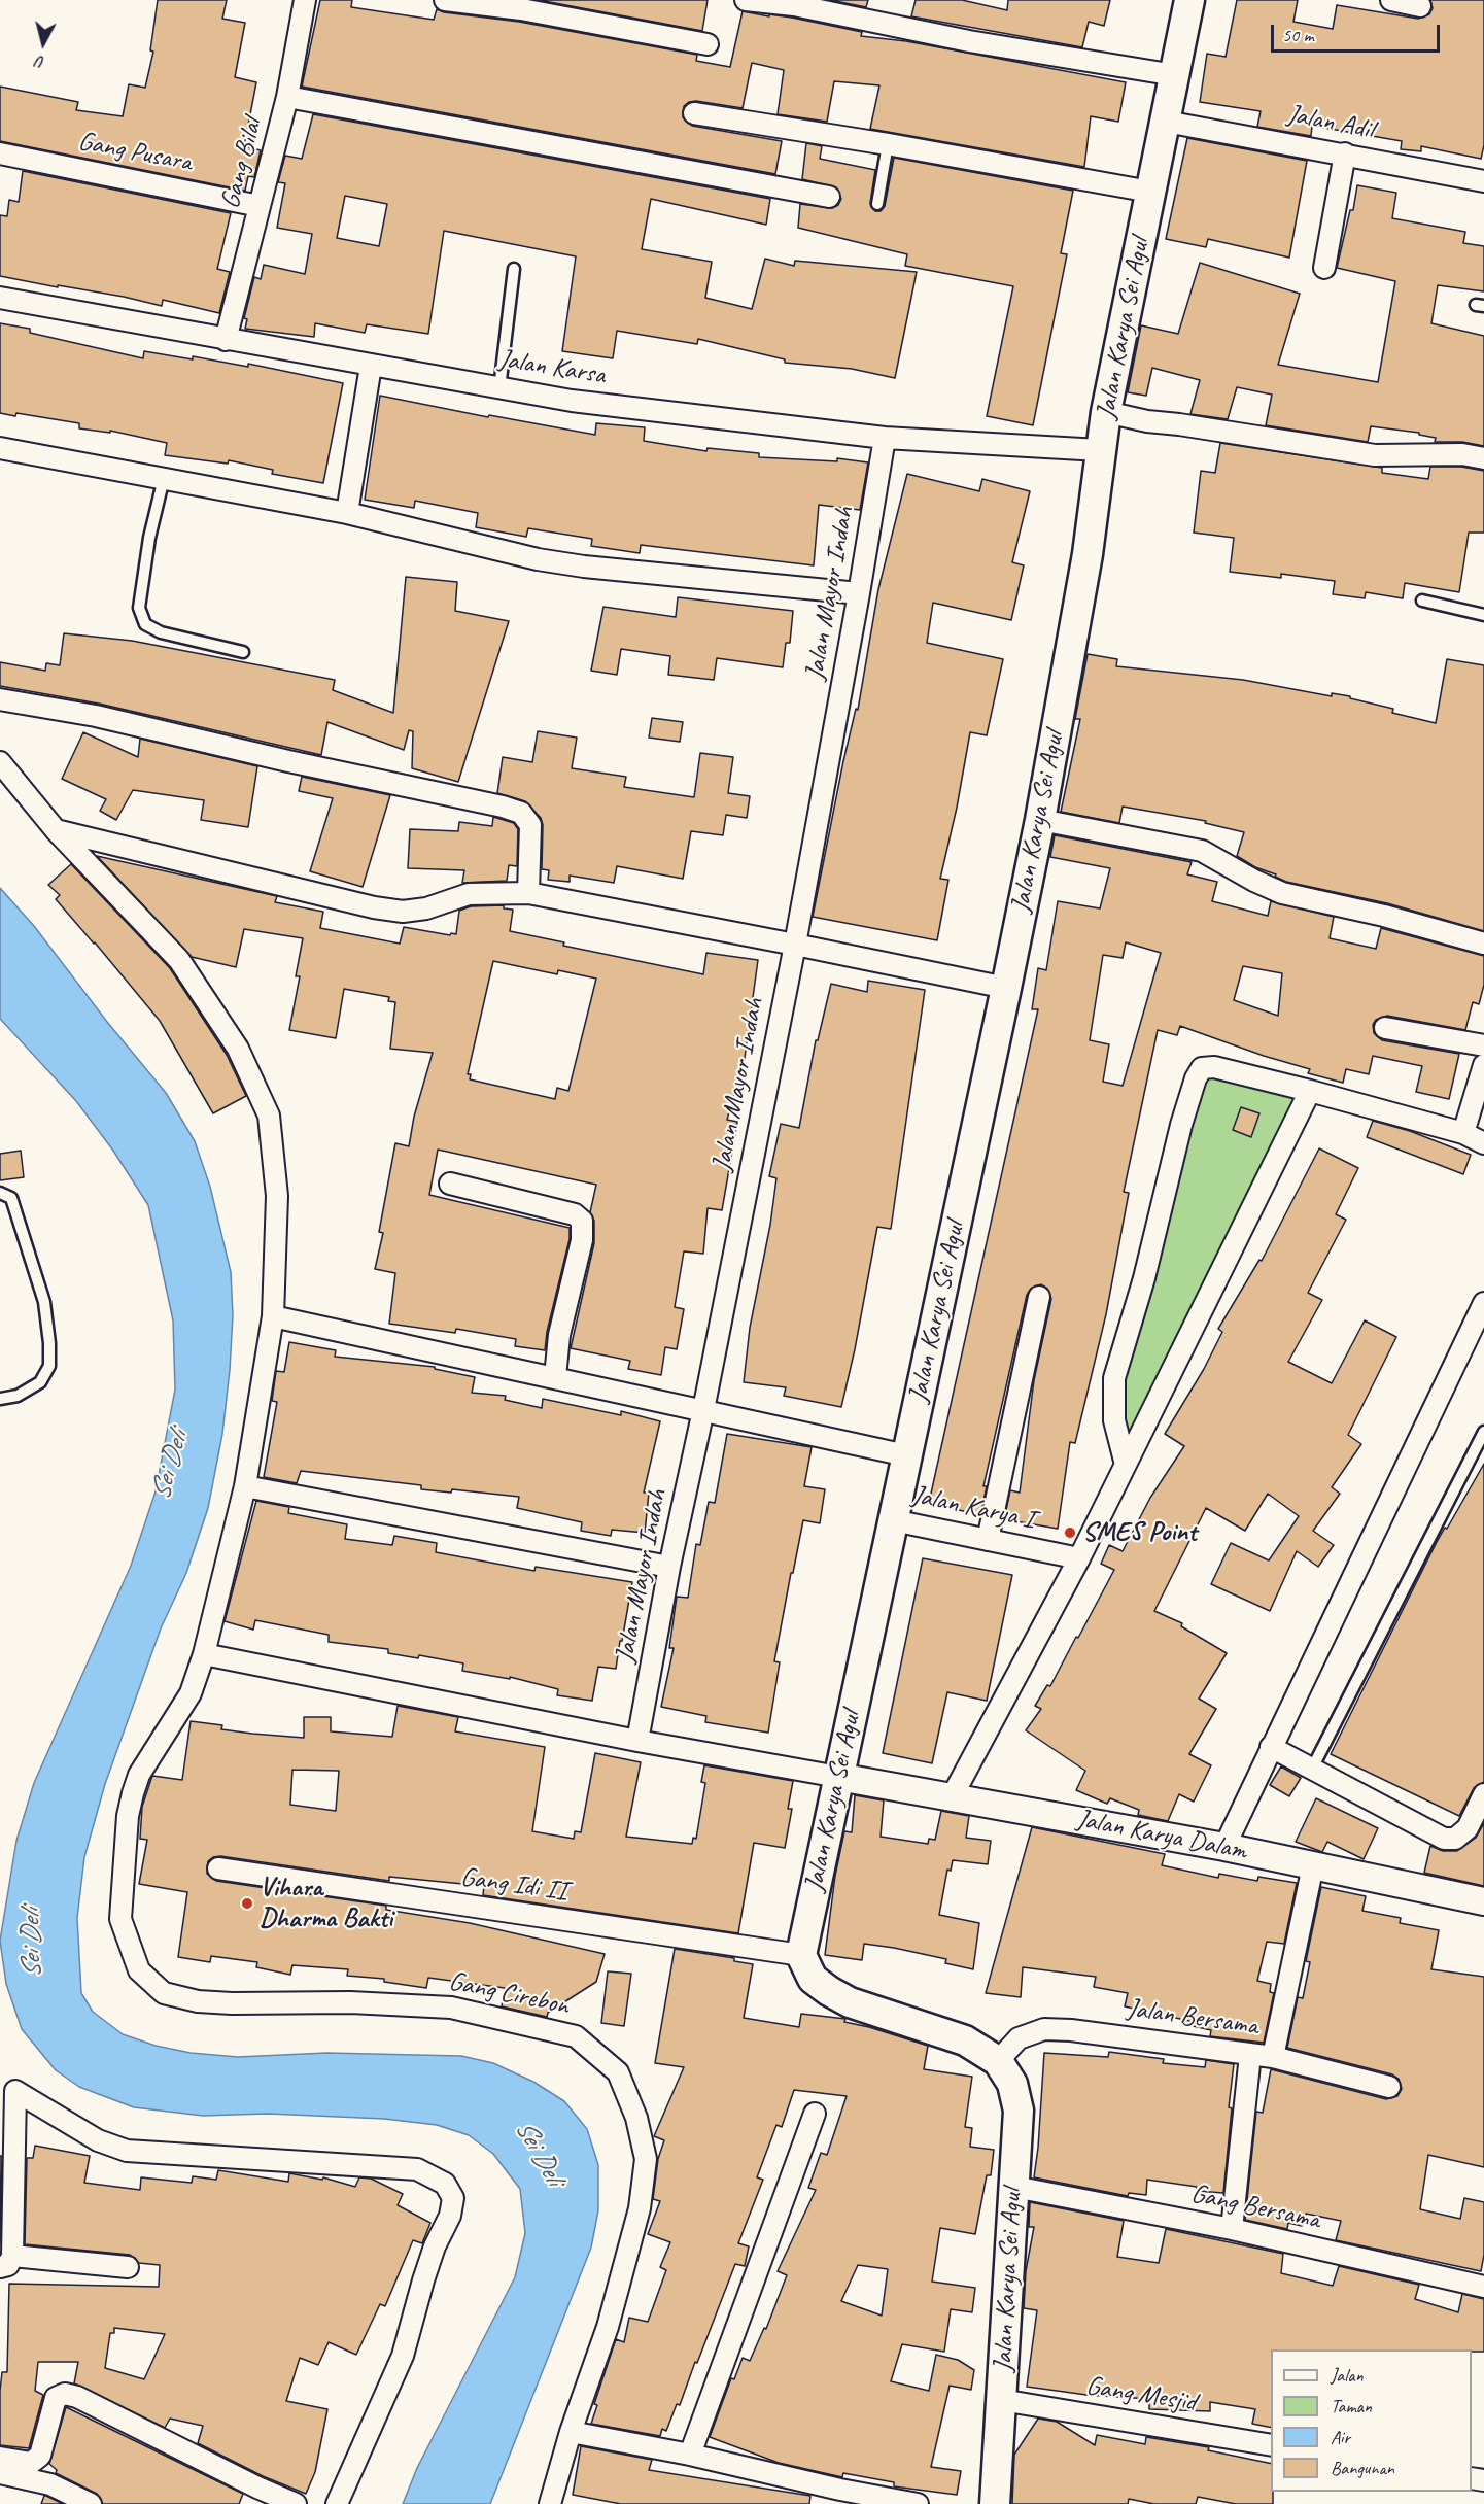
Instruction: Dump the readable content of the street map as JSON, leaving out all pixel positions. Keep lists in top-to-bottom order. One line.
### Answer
{"streets":{"main road":["Jalan Karya Sei Agul"],"street":["Jalan Adil","Gang Pusara","Gang Bilal","Jalan Karsa","Jalan Mayor Indah","Jalan Karya I","Jalan Karya Dalam","Gang Idi II","Gang Cirebon","Jalan Bersama","Gang Bersama","Gang Mesjid"]},"crossings":[["Jalan Adil","Jalan Karya Sei Agul"],["Gang Pusara","Gang Bilal"],["Gang Bilal","Jalan Karsa"],["Jalan Karya Sei Agul","Jalan Karsa"],["Jalan Karya Sei Agul","Jalan Karya I"],["Jalan Karya Sei Agul","Jalan Karya Dalam"],["Jalan Karya Sei Agul","Gang Idi II"],["Jalan Karya Sei Agul","Jalan Bersama"],["Jalan Karya Sei Agul","Gang Bersama"],["Jalan Karya Sei Agul","Gang Mesjid"],["Jalan Karsa","Jalan Mayor Indah"]],"water":["Sei Deli"],"places":["SMES Point","Vihara Dharma Bakti"],"legend":["Jalan","Taman","Air","Bangunan"],"scale_bar":"50 m","north":"bottom"}
